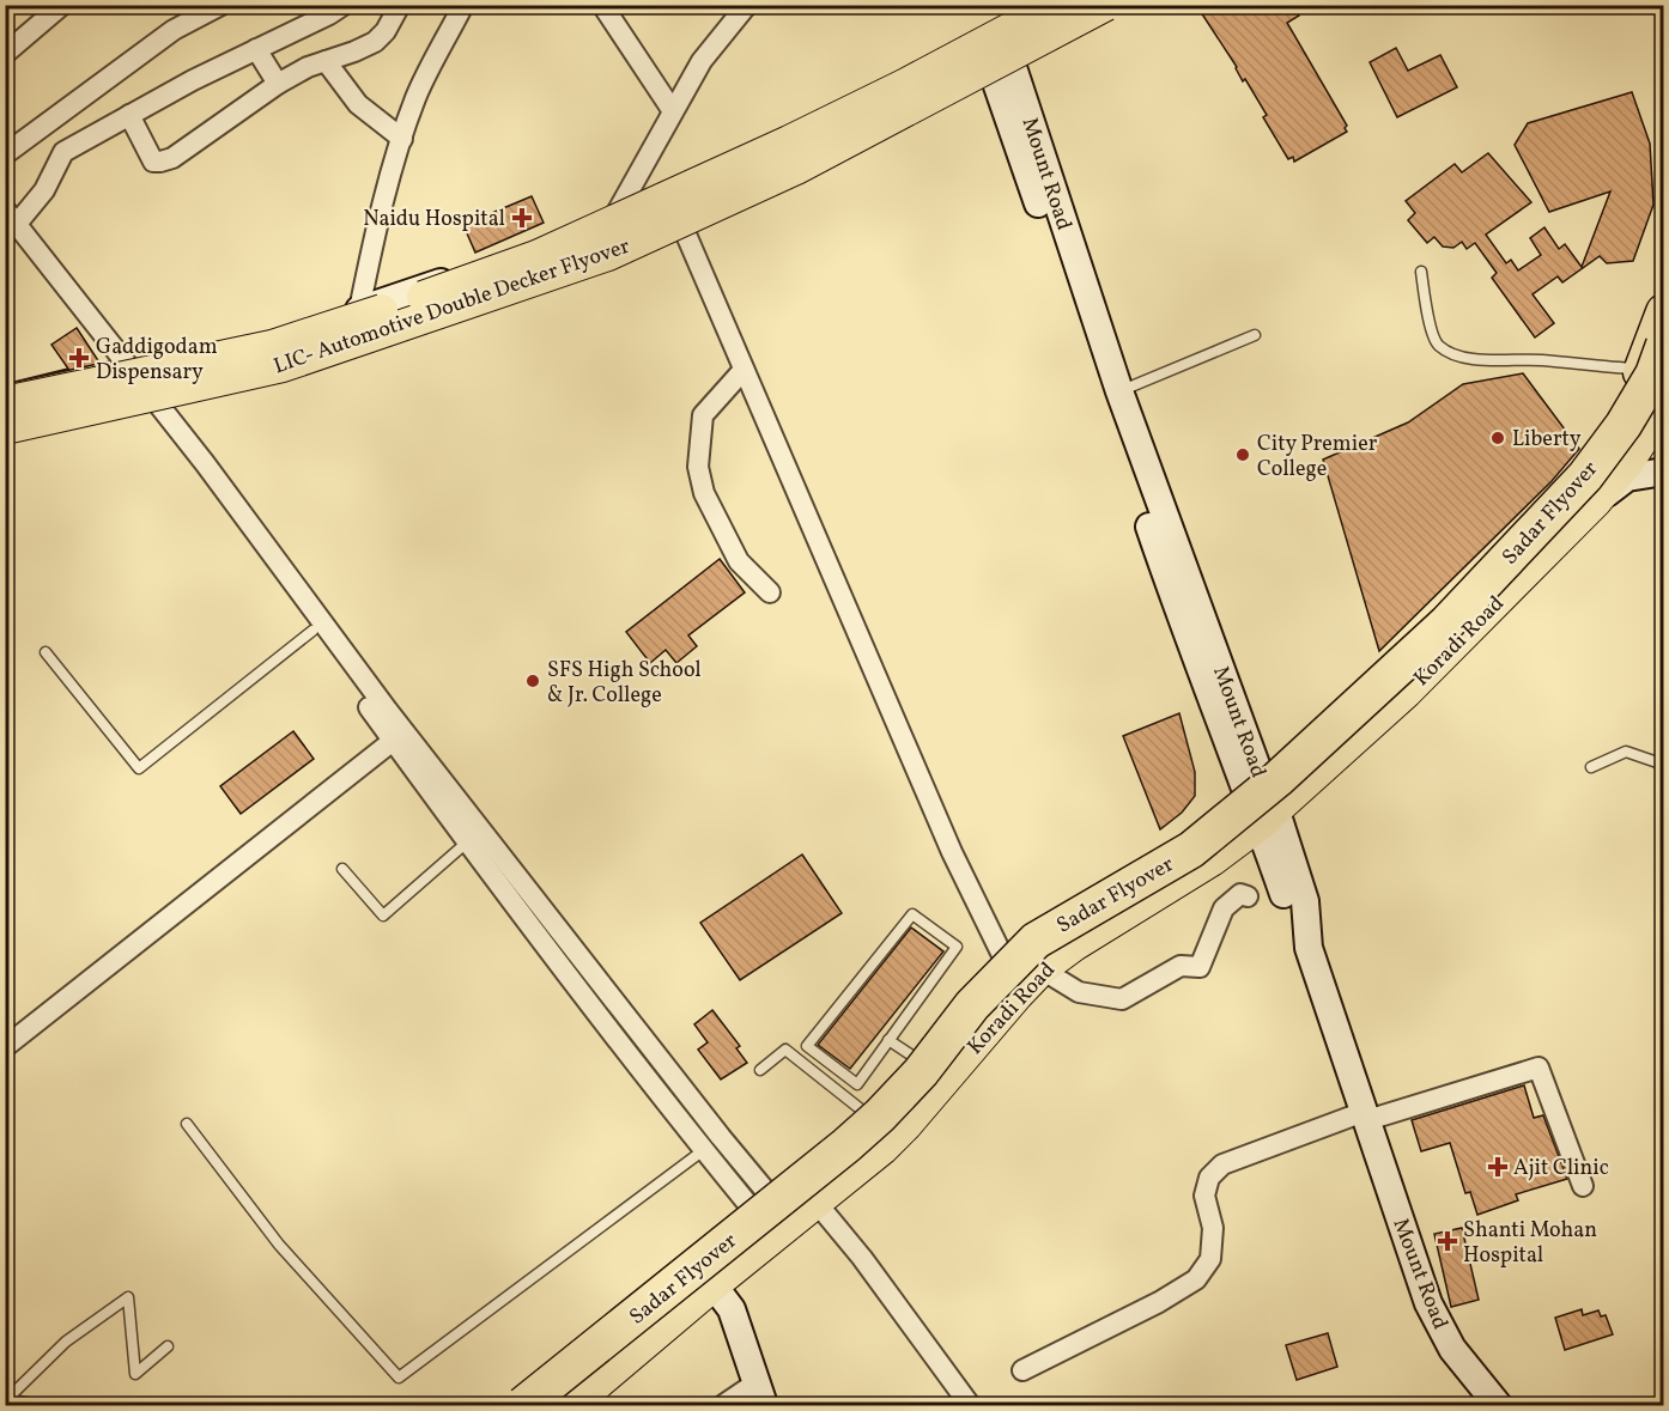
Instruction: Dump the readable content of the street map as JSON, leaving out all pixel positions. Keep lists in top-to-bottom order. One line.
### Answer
{"streets":{"highway":["Sadar Flyover"],"main road":["LIC- Automotive Double Decker Flyover","Koradi Road"],"street":["Mount Road"]},"crossings":[["Mount Road","Koradi Road"]],"places":{"health":["Naidu Hospital","Gaddigodam Dispensary","Ajit Clinic","Shanti Mohan Hospital"],"other":["Liberty","City Premier College","SFS High School & Jr. College"]}}
